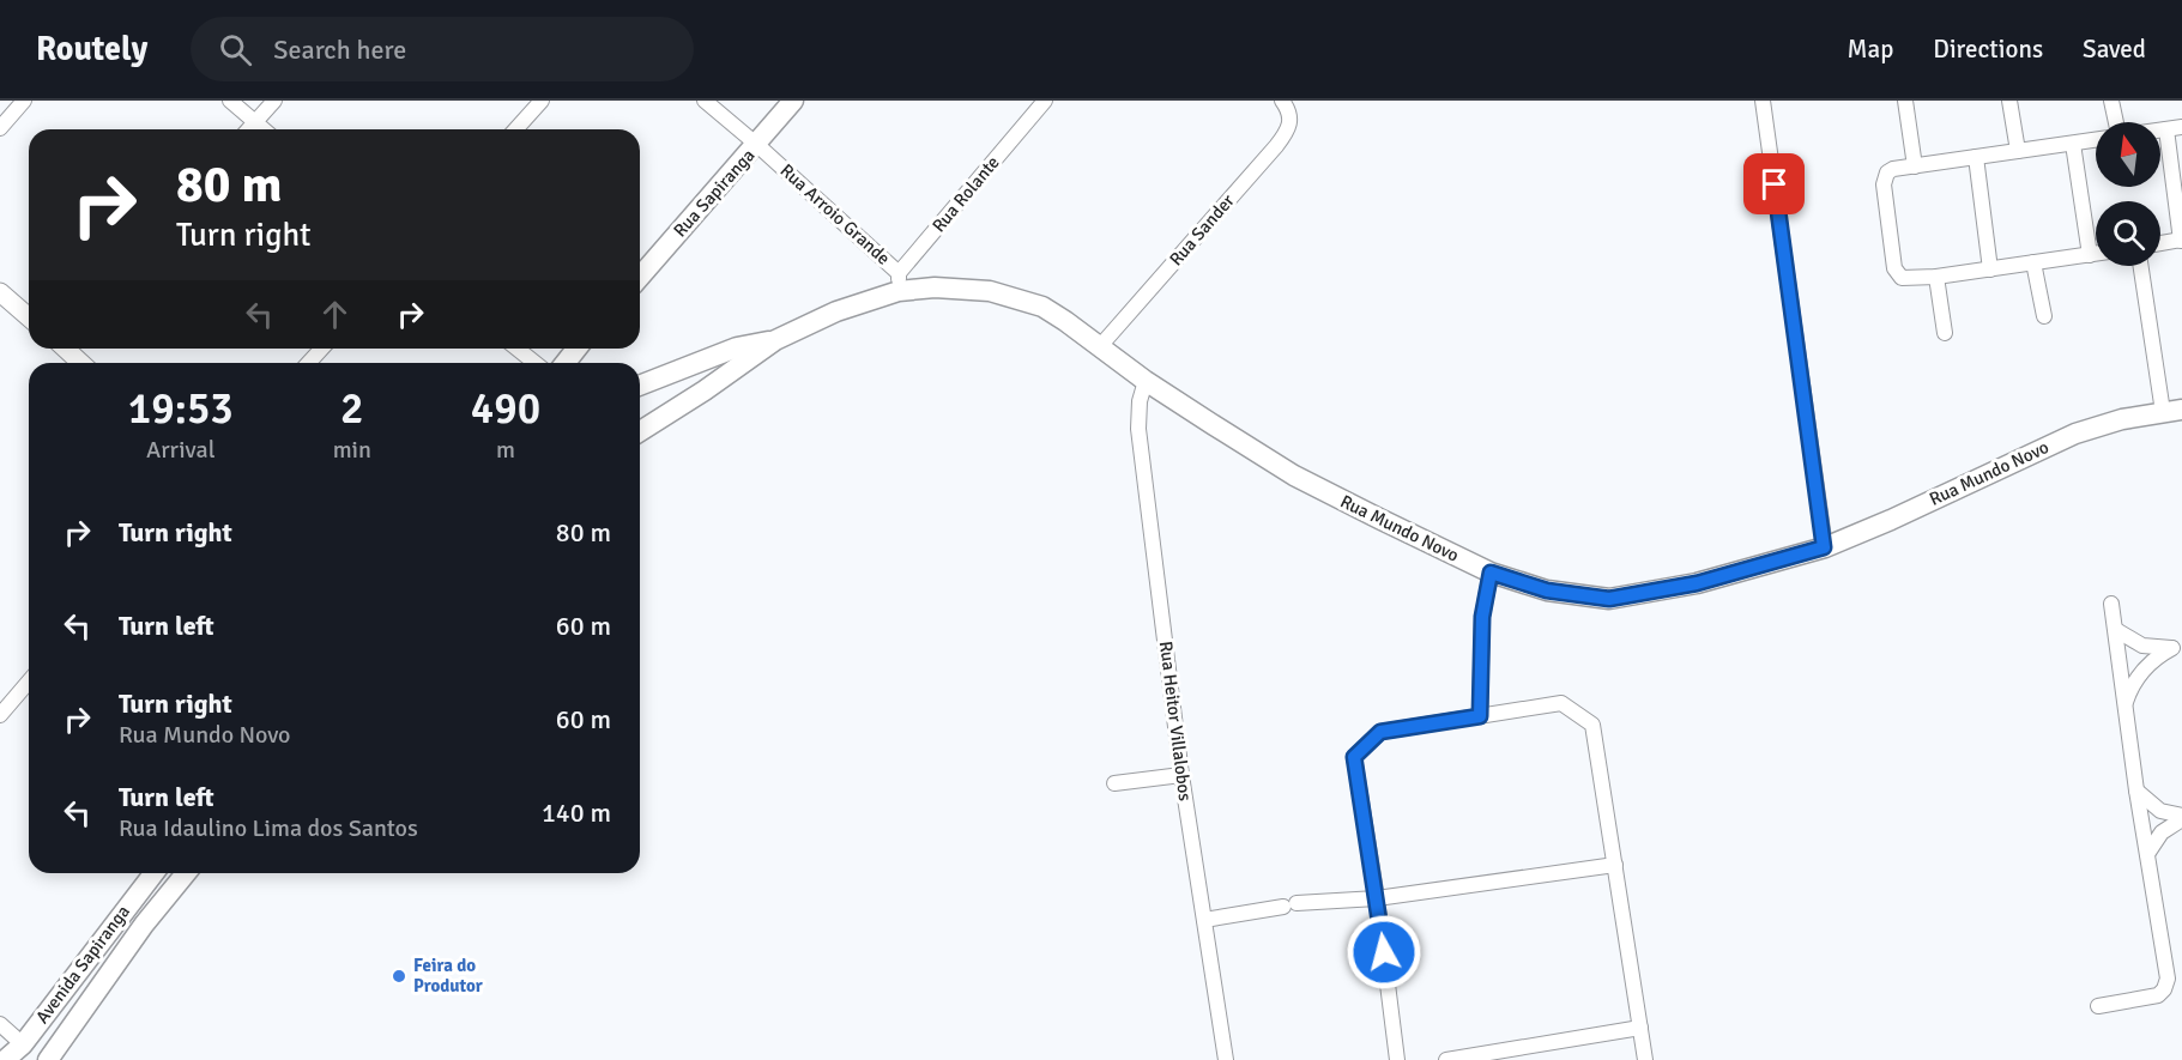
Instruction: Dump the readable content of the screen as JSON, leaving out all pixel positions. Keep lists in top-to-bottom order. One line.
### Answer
{"streets":{"main road":["Rua Sapiranga","Rua Mundo Novo","Avenida Sapiranga"],"street":["Rua Rolante","Rua Arroio Grande","Rua Sander","Rua Heitor Villalobos"]},"crossings":[["Rua Sapiranga","Rua Arroio Grande"],["Rua Rolante","Rua Arroio Grande"],["Rua Rolante","Rua Mundo Novo"],["Rua Arroio Grande","Rua Mundo Novo"],["Rua Sander","Rua Mundo Novo"],["Rua Mundo Novo","Rua Heitor Villalobos"]],"places":["Feira do Produtor"],"north":"top","page":{"header":"Routely","search":"Search here","nav":["Map","Directions","Saved"],"turn":["80 m","Turn right"],"eta":["19:53","Arrival","2","min","490","m"],"list":[{"name":"Turn right","value":"80 m"},{"name":"Turn left","value":"60 m"},{"name":"Turn right","note":"Rua Mundo Novo","value":"60 m"},{"name":"Turn left","note":"Rua Idaulino Lima dos Santos","value":"140 m"}]}}
